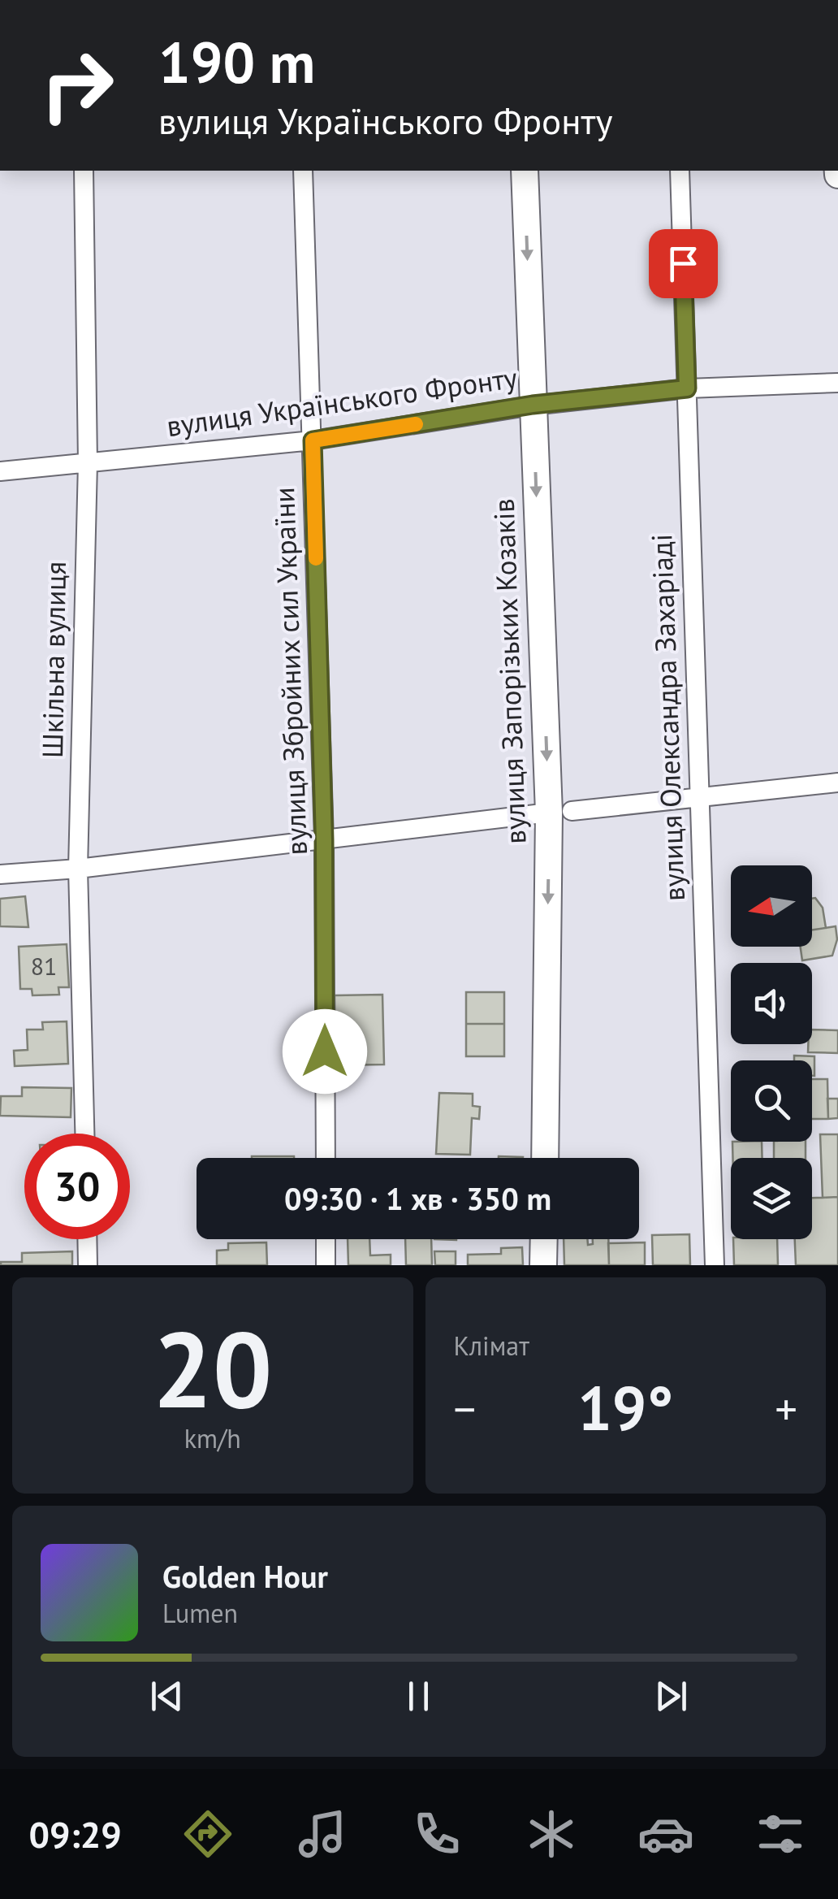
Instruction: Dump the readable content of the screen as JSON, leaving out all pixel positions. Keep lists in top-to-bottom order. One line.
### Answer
{"streets":{"main road":["вулиця Запорізьких Козаків"],"street":["вулиця Українського Фронту","Шкільна вулиця","вулиця Збройних сил України","вулиця Олександра Захаріаді"]},"crossings":[["вулиця Українського Фронту","Шкільна вулиця"],["вулиця Українського Фронту","вулиця Збройних сил України"],["вулиця Українського Фронту","вулиця Запорізьких Козаків"],["вулиця Українського Фронту","вулиця Олександра Захаріаді"]],"one_way":["вулиця Запорізьких Козаків"],"house_numbers":["81"],"north":"left","page":{"turn":["190 m","вулиця Українського Фронту"],"limit":"30","trip":"09:30 · 1 хв · 350 m","tile":[["20","km/h"],"Клімат"],"heat":["−","19°","+"],"song":["Golden Hour","Lumen"],"tabs":"09:29"}}
